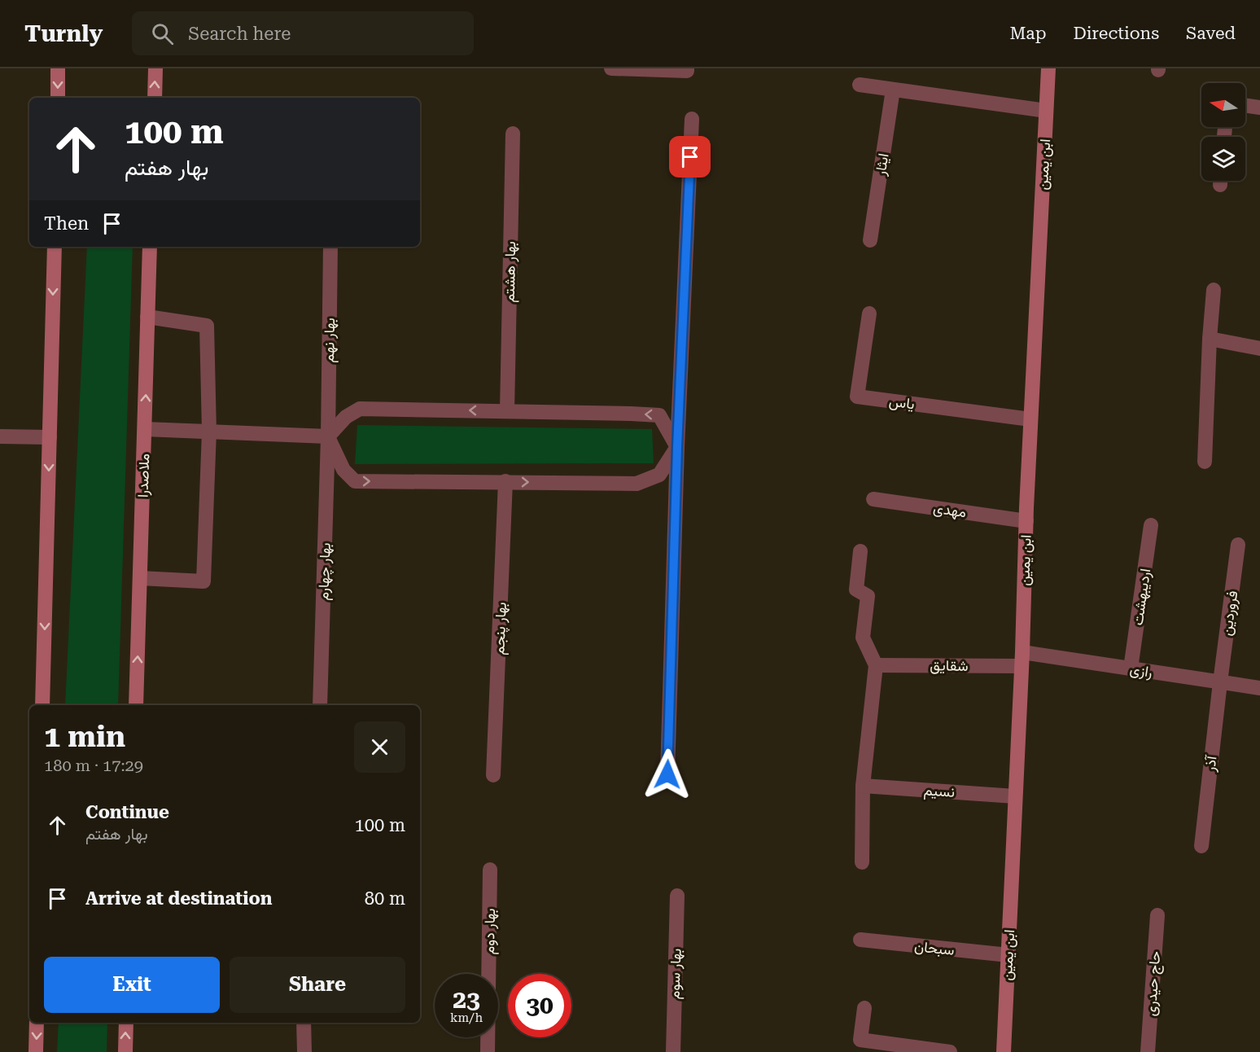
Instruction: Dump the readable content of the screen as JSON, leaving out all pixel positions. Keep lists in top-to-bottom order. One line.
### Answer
{"streets":{"street":["ایثار","ابن یمین","بهار هشتم","بهار نهم","یاس","ملاصدرا","مهدی","بهار چهارم","اردیبهشت","فروردین","بهار پنجم","شقایق","رازی","آذر","نسیم","بهار دوم","سبحان","بهار سوم","حاج حیدری"]},"crossings":[["ابن یمین","یاس"],["ابن یمین","مهدی"],["ابن یمین","شقایق"],["ابن یمین","رازی"],["ابن یمین","نسیم"],["ابن یمین","سبحان"],["بهار نهم","بهار چهارم"],["اردیبهشت","رازی"],["فروردین","رازی"],["فروردین","آذر"],["شقایق","رازی"],["رازی","آذر"]],"north":"left","page":{"header":"Turnly","search":"Search here","nav":["Map","Directions","Saved"],"turn":["100 m","بهار هفتم"],"then":"Then","heading":["1 min","180 m · 17:29"],"list":[{"name":"Continue","note":"بهار هفتم","value":"100 m"},{"name":"Arrive at destination","value":"80 m"}],"buttons":["Exit","Share"],"speed":"23 km/h","limit":"30"}}
